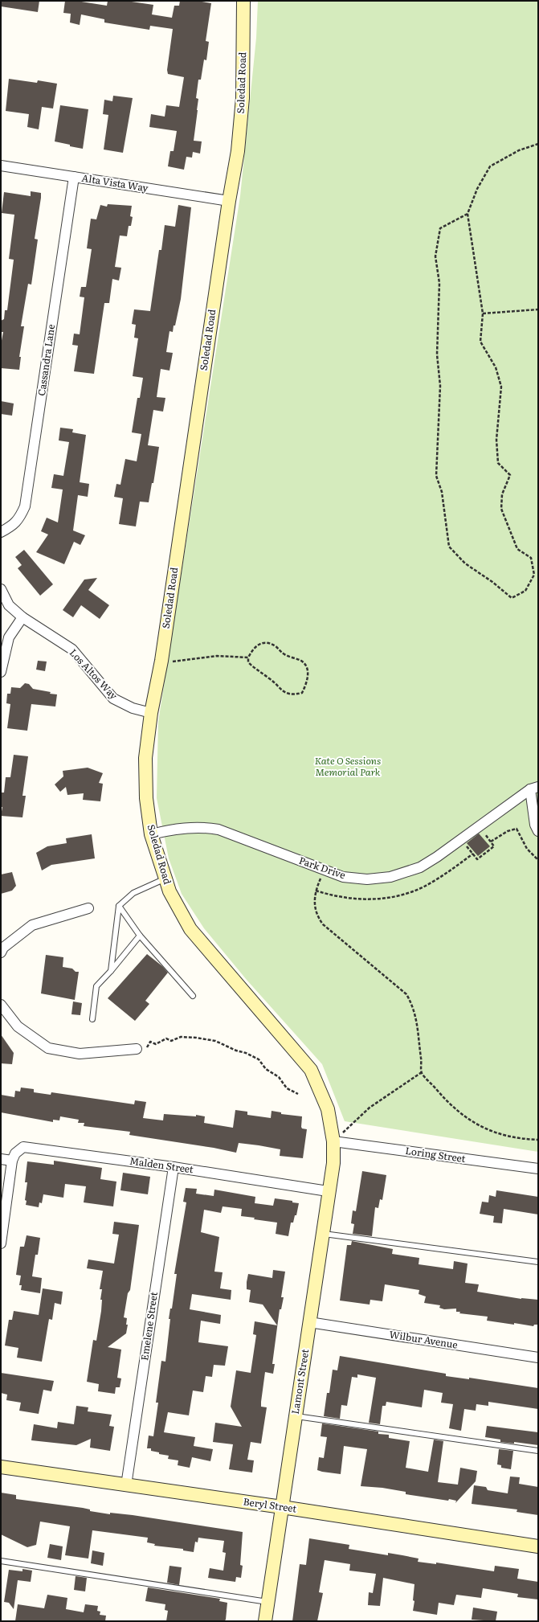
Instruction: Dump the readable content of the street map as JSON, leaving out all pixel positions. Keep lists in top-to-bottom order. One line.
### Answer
{"streets":{"street":["Soledad Road","Alta Vista Way","Cassandra Lane","Los Altos Way","Park Drive","Loring Street","Malden Street","Emelene Street","Wilbur Avenue","Lamont Street","Beryl Street"]},"crossings":[["Soledad Road","Alta Vista Way"],["Soledad Road","Los Altos Way"],["Soledad Road","Park Drive"],["Soledad Road","Loring Street"],["Soledad Road","Lamont Street"],["Alta Vista Way","Cassandra Lane"],["Loring Street","Lamont Street"],["Malden Street","Emelene Street"],["Malden Street","Lamont Street"],["Emelene Street","Beryl Street"],["Wilbur Avenue","Lamont Street"],["Lamont Street","Beryl Street"]],"parks":["Kate O Sessions Memorial Park"]}
